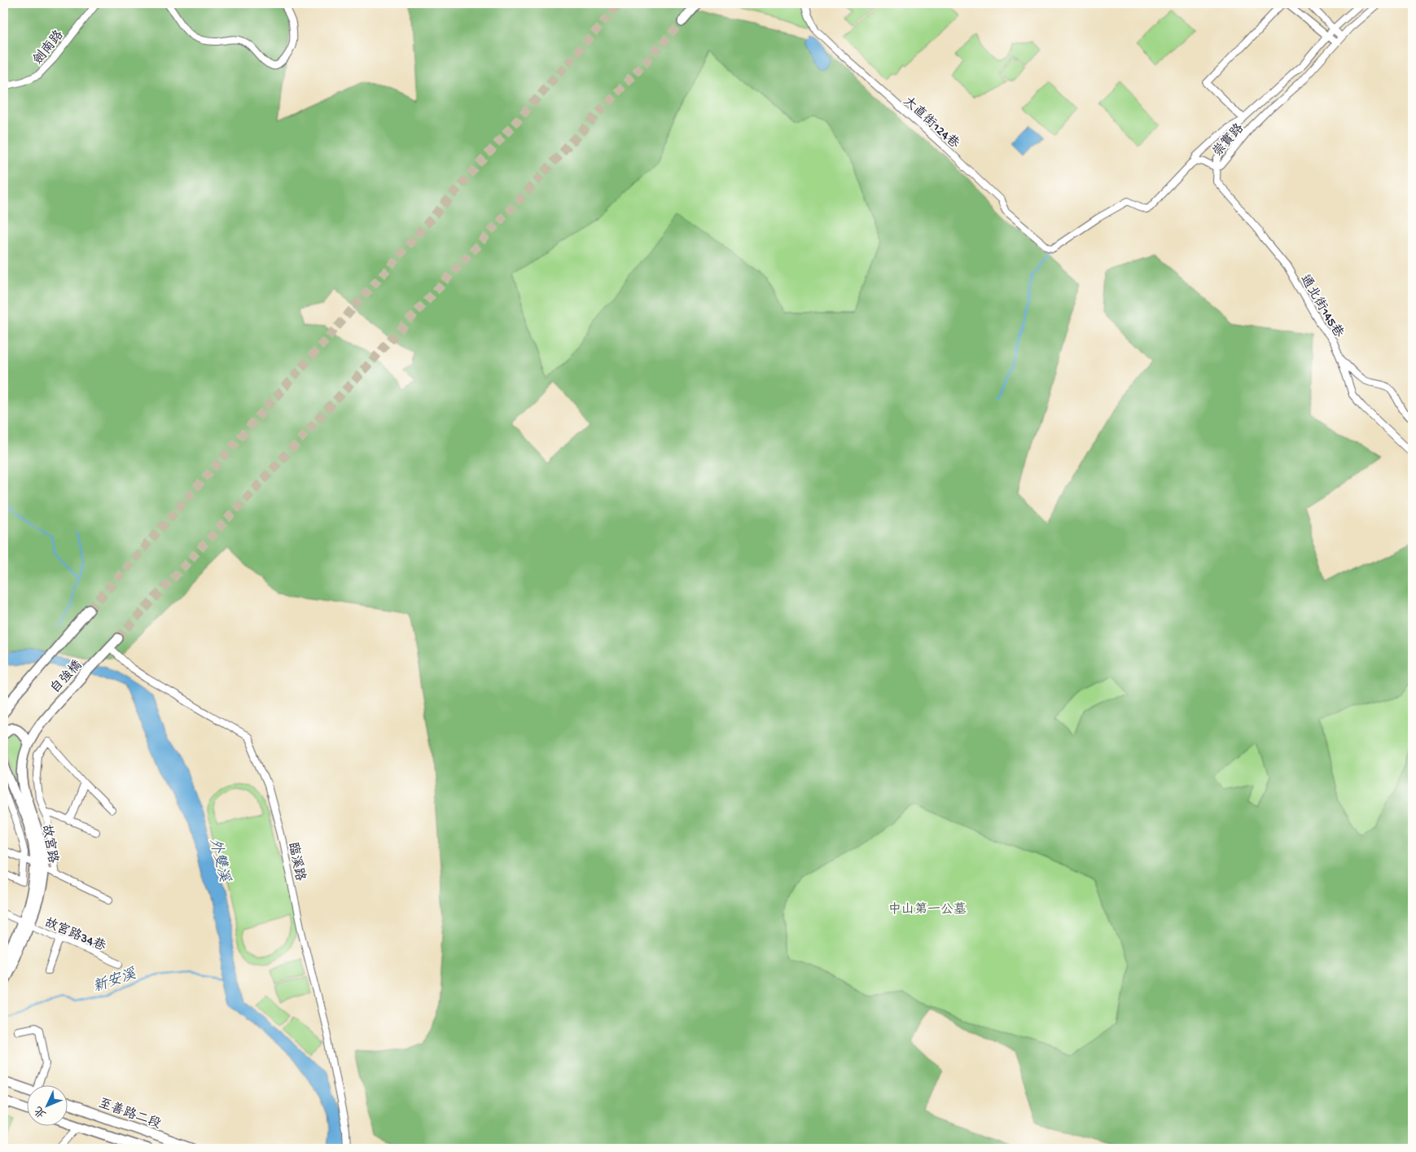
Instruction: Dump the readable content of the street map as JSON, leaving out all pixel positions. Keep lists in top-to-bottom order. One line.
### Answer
{"streets":{"main road":["自強橋","故宮路","至善路二段"],"street":["劍南路","大直街124巷","崇實路","通北街145巷","臨溪路","故宮路34巷"]},"crossings":[["崇實路","通北街145巷"],["自強橋","故宮路"],["故宮路","故宮路34巷"]],"water":["外雙溪","新安溪"],"parks":["中山第一公墓"],"north":"bottom left"}
